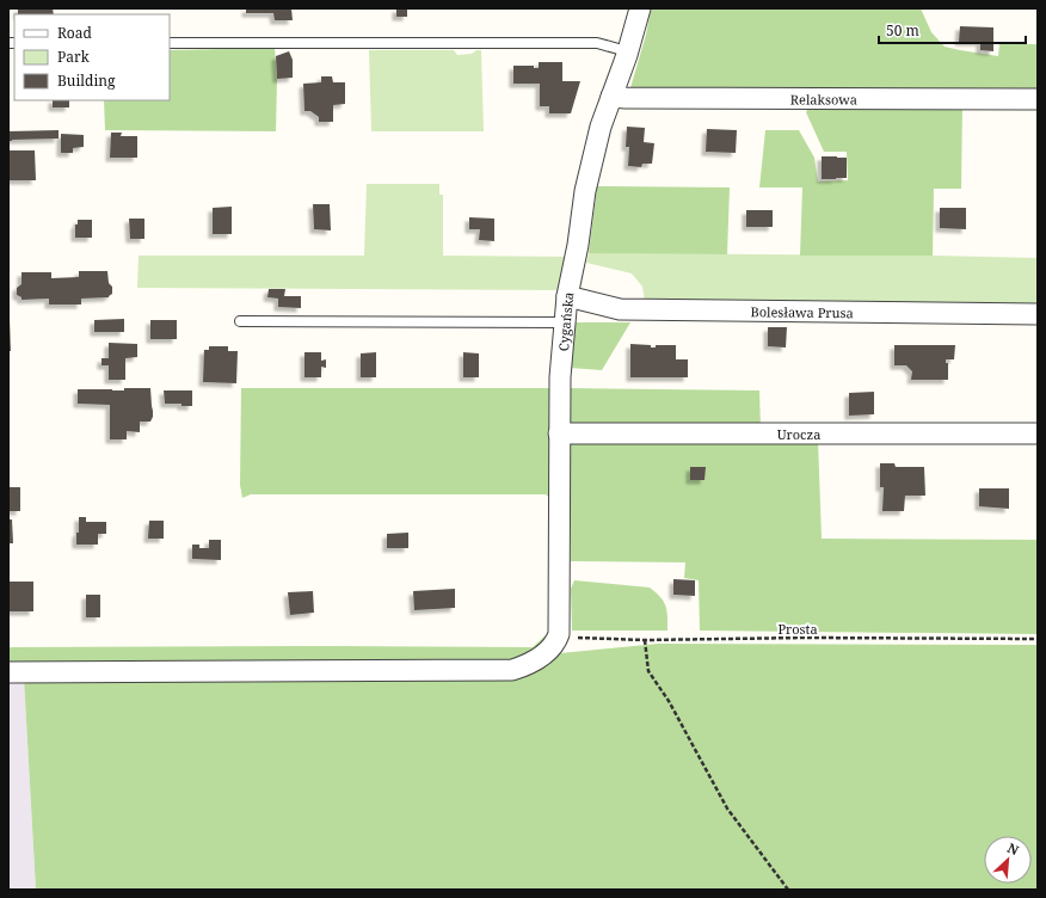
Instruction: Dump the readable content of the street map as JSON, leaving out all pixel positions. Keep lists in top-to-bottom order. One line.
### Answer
{"streets":{"street":["Relaksowa","Bolesława Prusa","Cygańska","Urocza"],"path":["Prosta"]},"crossings":[["Relaksowa","Cygańska"],["Bolesława Prusa","Cygańska"],["Cygańska","Urocza"],["Cygańska","Prosta"]],"legend":["Road","Park","Building"],"scale_bar":"50 m","north":"top right"}
